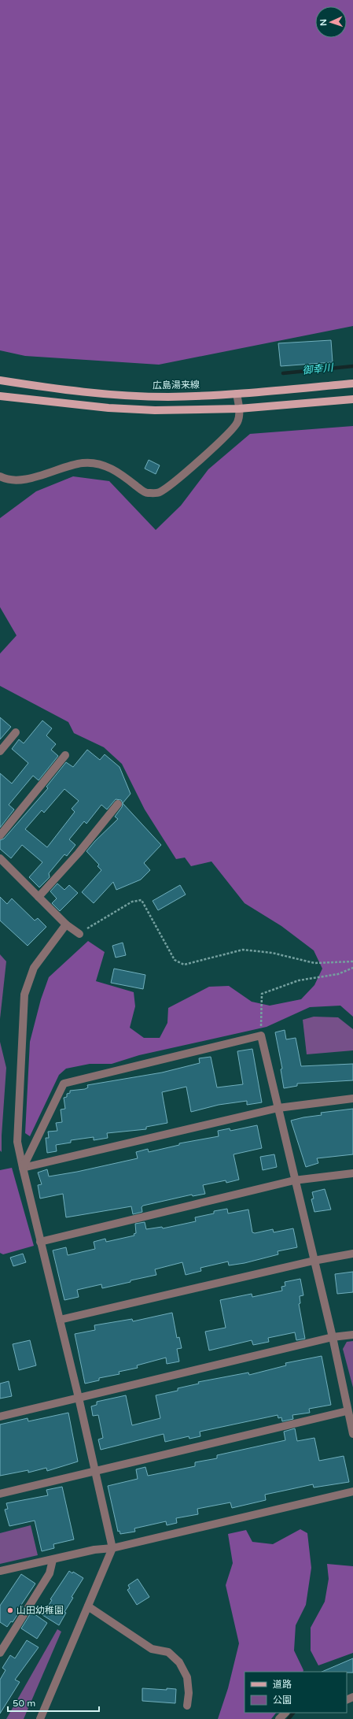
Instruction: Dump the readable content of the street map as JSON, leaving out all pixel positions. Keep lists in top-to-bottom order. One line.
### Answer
{"streets":{"main road":["広島湯来線"]},"water":["御幸川"],"places":["山田幼稚園"],"legend":["道路","公園"],"scale_bar":"50 m","north":"left"}
